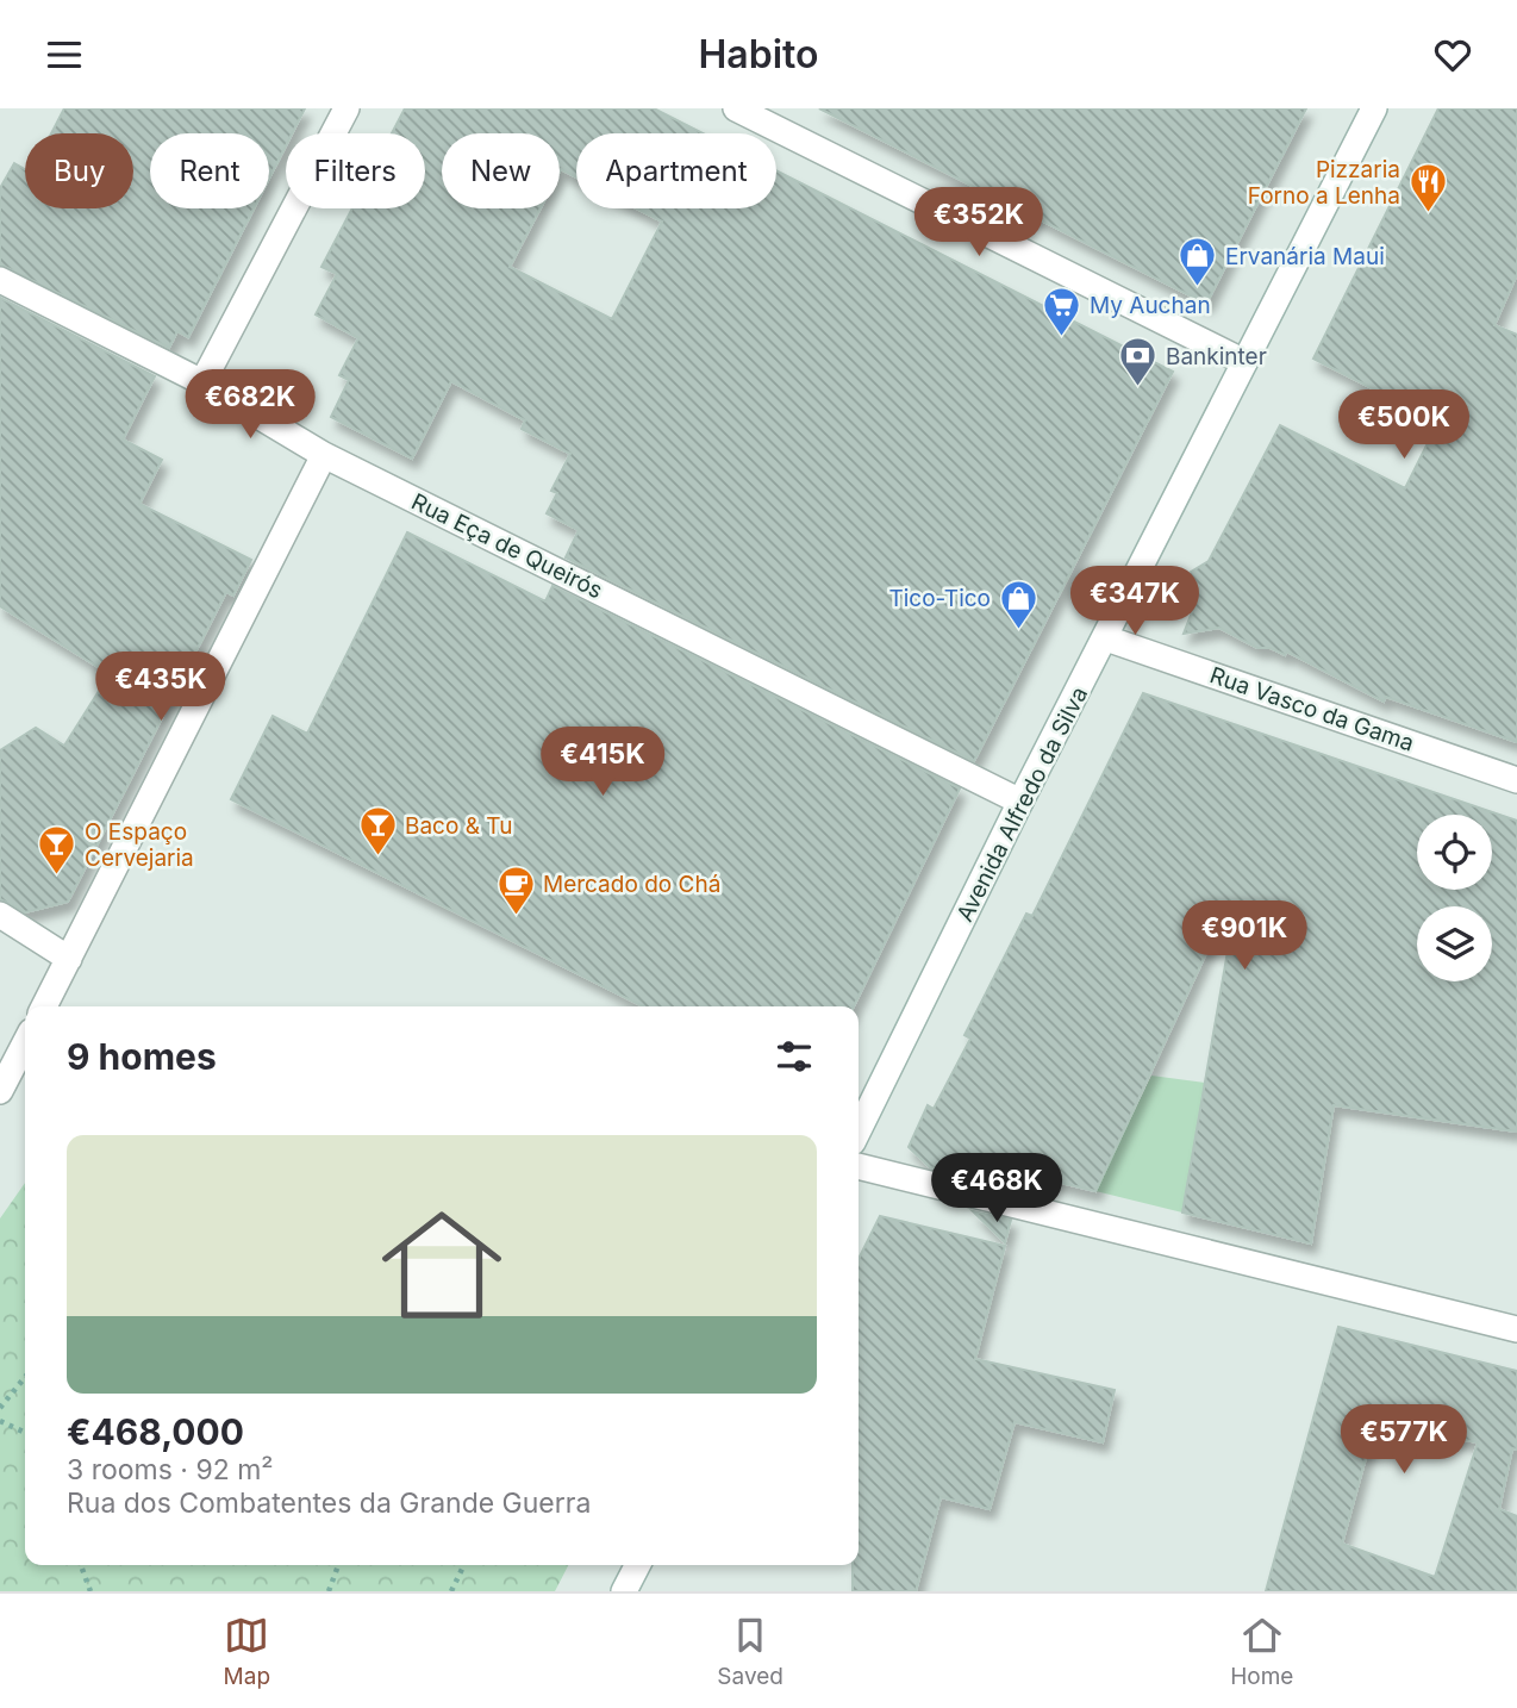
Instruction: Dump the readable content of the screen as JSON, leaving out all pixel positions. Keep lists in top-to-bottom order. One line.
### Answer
{"streets":{"street":["Rua Eça de Queirós","Rua Vasco da Gama","Avenida Alfredo da Silva"]},"crossings":[["Rua Eça de Queirós","Avenida Alfredo da Silva"],["Rua Vasco da Gama","Avenida Alfredo da Silva"]],"places":{"restaurant":["Pizzaria Forno a Lenha"],"shop":["Ervanária Maui","Tico-Tico"],"supermarket":["My Auchan"],"bank":["Bankinter"],"bar":["Baco & Tu","O Espaço Cervejaria"],"cafe":["Mercado do Chá"]},"page":{"header":"Habito","chip":["Buy","Rent","Filters","New","Apartment"],"price":["€352K","€682K","€500K","€347K","€435K","€415K","€901K","€468K","€577K"],"heading":"9 homes","list":[{"name":"€468,000","note":"3 rooms · 92 m² · Rua dos Combatentes da Grande Guerra"}],"tabs":["Map","Saved","Home"]}}
